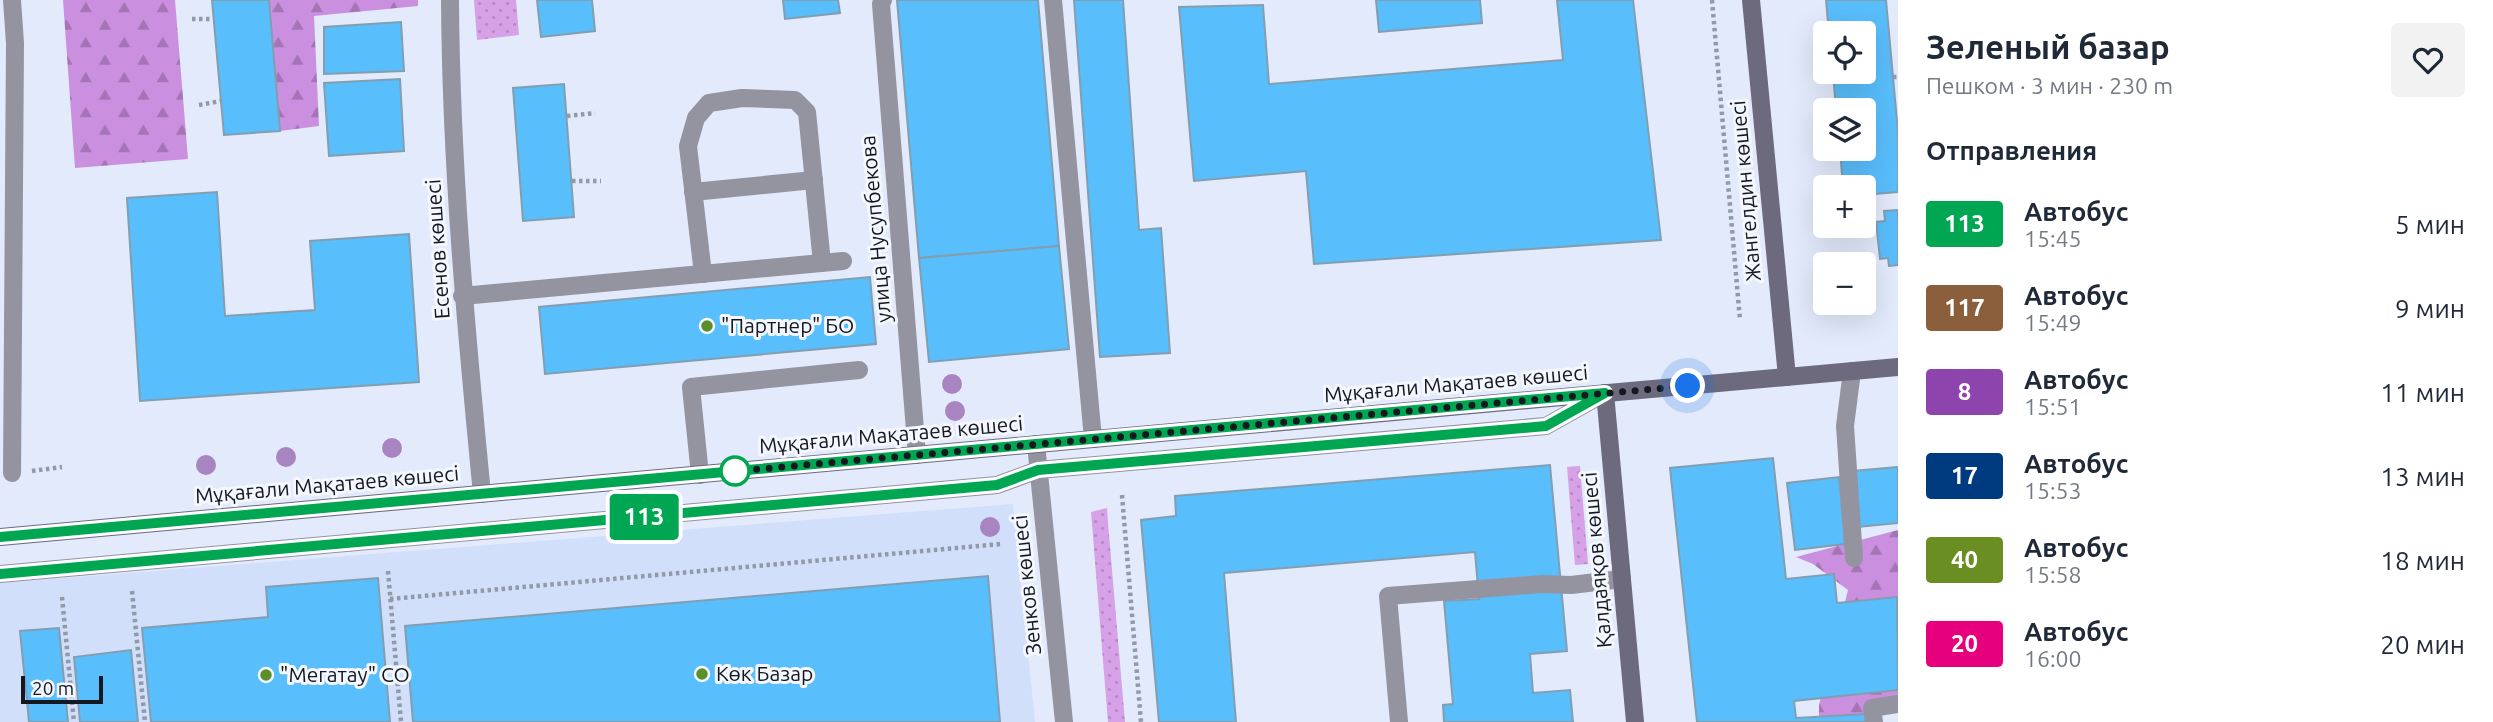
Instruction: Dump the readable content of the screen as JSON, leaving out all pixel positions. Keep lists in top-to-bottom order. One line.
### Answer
{"streets":{"main road":["Жангелдин көшесі","Мұқағали Мақатаев көшесі","Қалдаяқов көшесі"],"street":["улица Нусупбекова","Есенов көшесі","Зенков көшесі"]},"crossings":[["Жангелдин көшесі","Мұқағали Мақатаев көшесі"],["улица Нусупбекова","Мұқағали Мақатаев көшесі"],["Есенов көшесі","Мұқағали Мақатаев көшесі"],["Мұқағали Мақатаев көшесі","Қалдаяқов көшесі"],["Мұқағали Мақатаев көшесі","Зенков көшесі"]],"places":["\"Партнер\" БО","Көк Базар","\"Мегатау\" СО"],"lines":["bus line 113"],"scale_bar":"20 m","page":{"on_map":"113","heading":[["Зеленый базар","Пешком · 3 мин · 230 m"],"Отправления"],"map_buttons":["+","−"],"list":[{"mark":"113","name":"Автобус","note":"15:45","value":"5 мин"},{"mark":"117","name":"Автобус","note":"15:49","value":"9 мин"},{"mark":"8","name":"Автобус","note":"15:51","value":"11 мин"},{"mark":"17","name":"Автобус","note":"15:53","value":"13 мин"},{"mark":"40","name":"Автобус","note":"15:58","value":"18 мин"},{"mark":"20","name":"Автобус","note":"16:00","value":"20 мин"}],"scale":"20 m"}}
